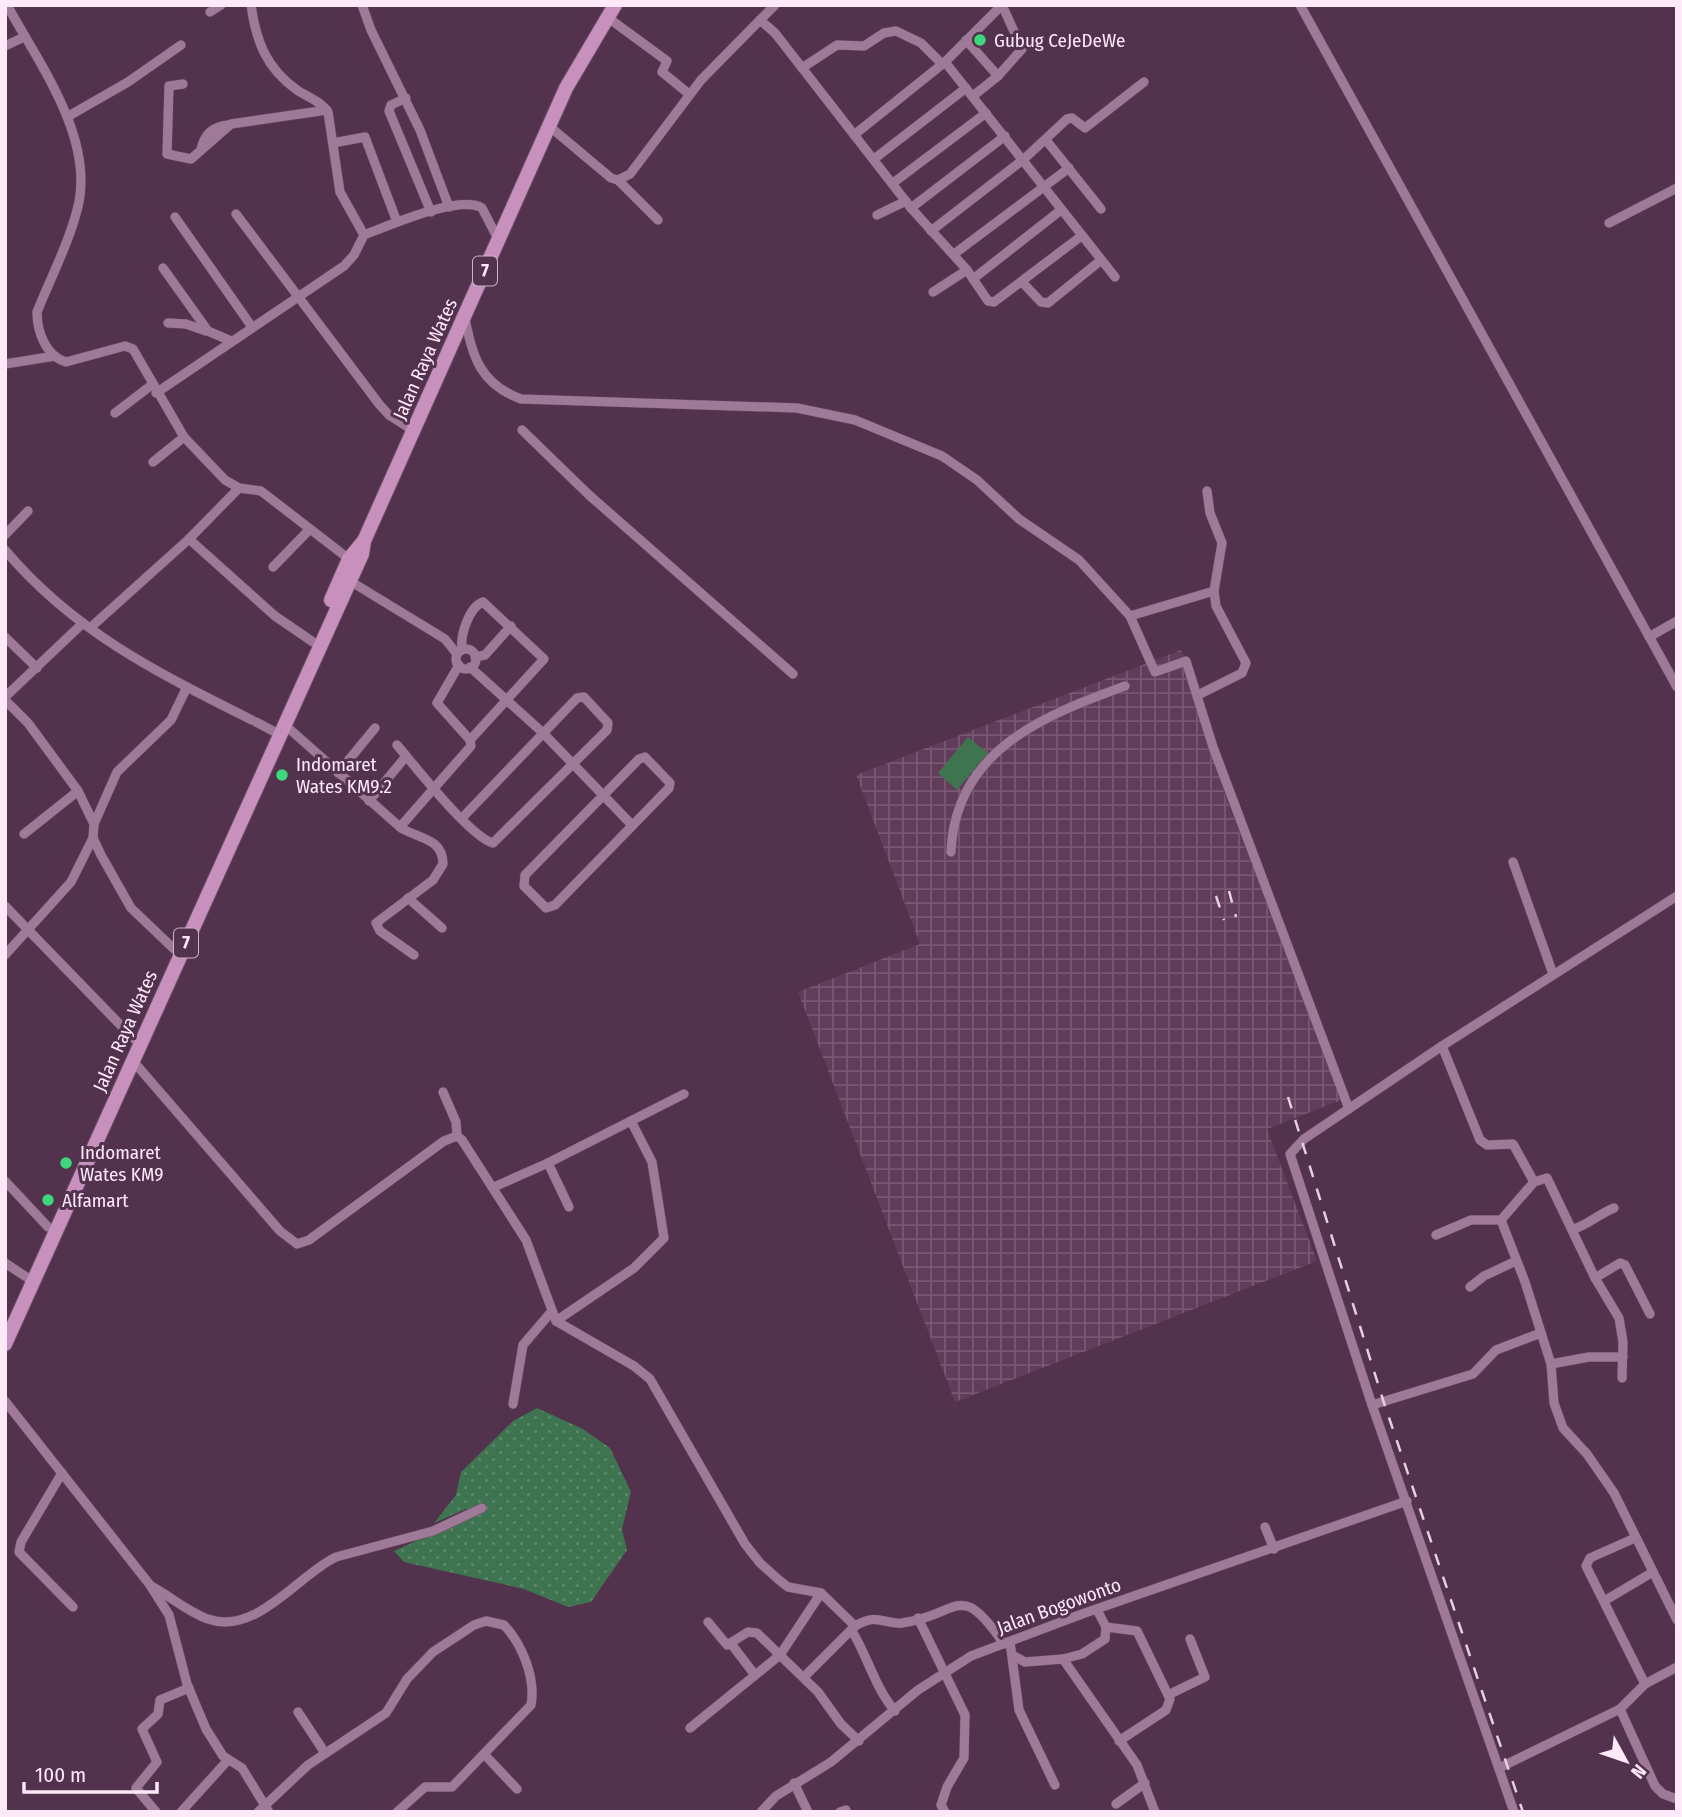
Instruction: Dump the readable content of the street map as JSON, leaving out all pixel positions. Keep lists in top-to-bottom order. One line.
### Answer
{"streets":{"highway":["7","Jalan Raya Wates"],"street":["Jalan Bogowonto"]},"places":["Gubug CeJeDeWe","Indomaret Wates KM9.2","Indomaret Wates KM9","Alfamart"],"scale_bar":"100 m","north":"bottom right"}
